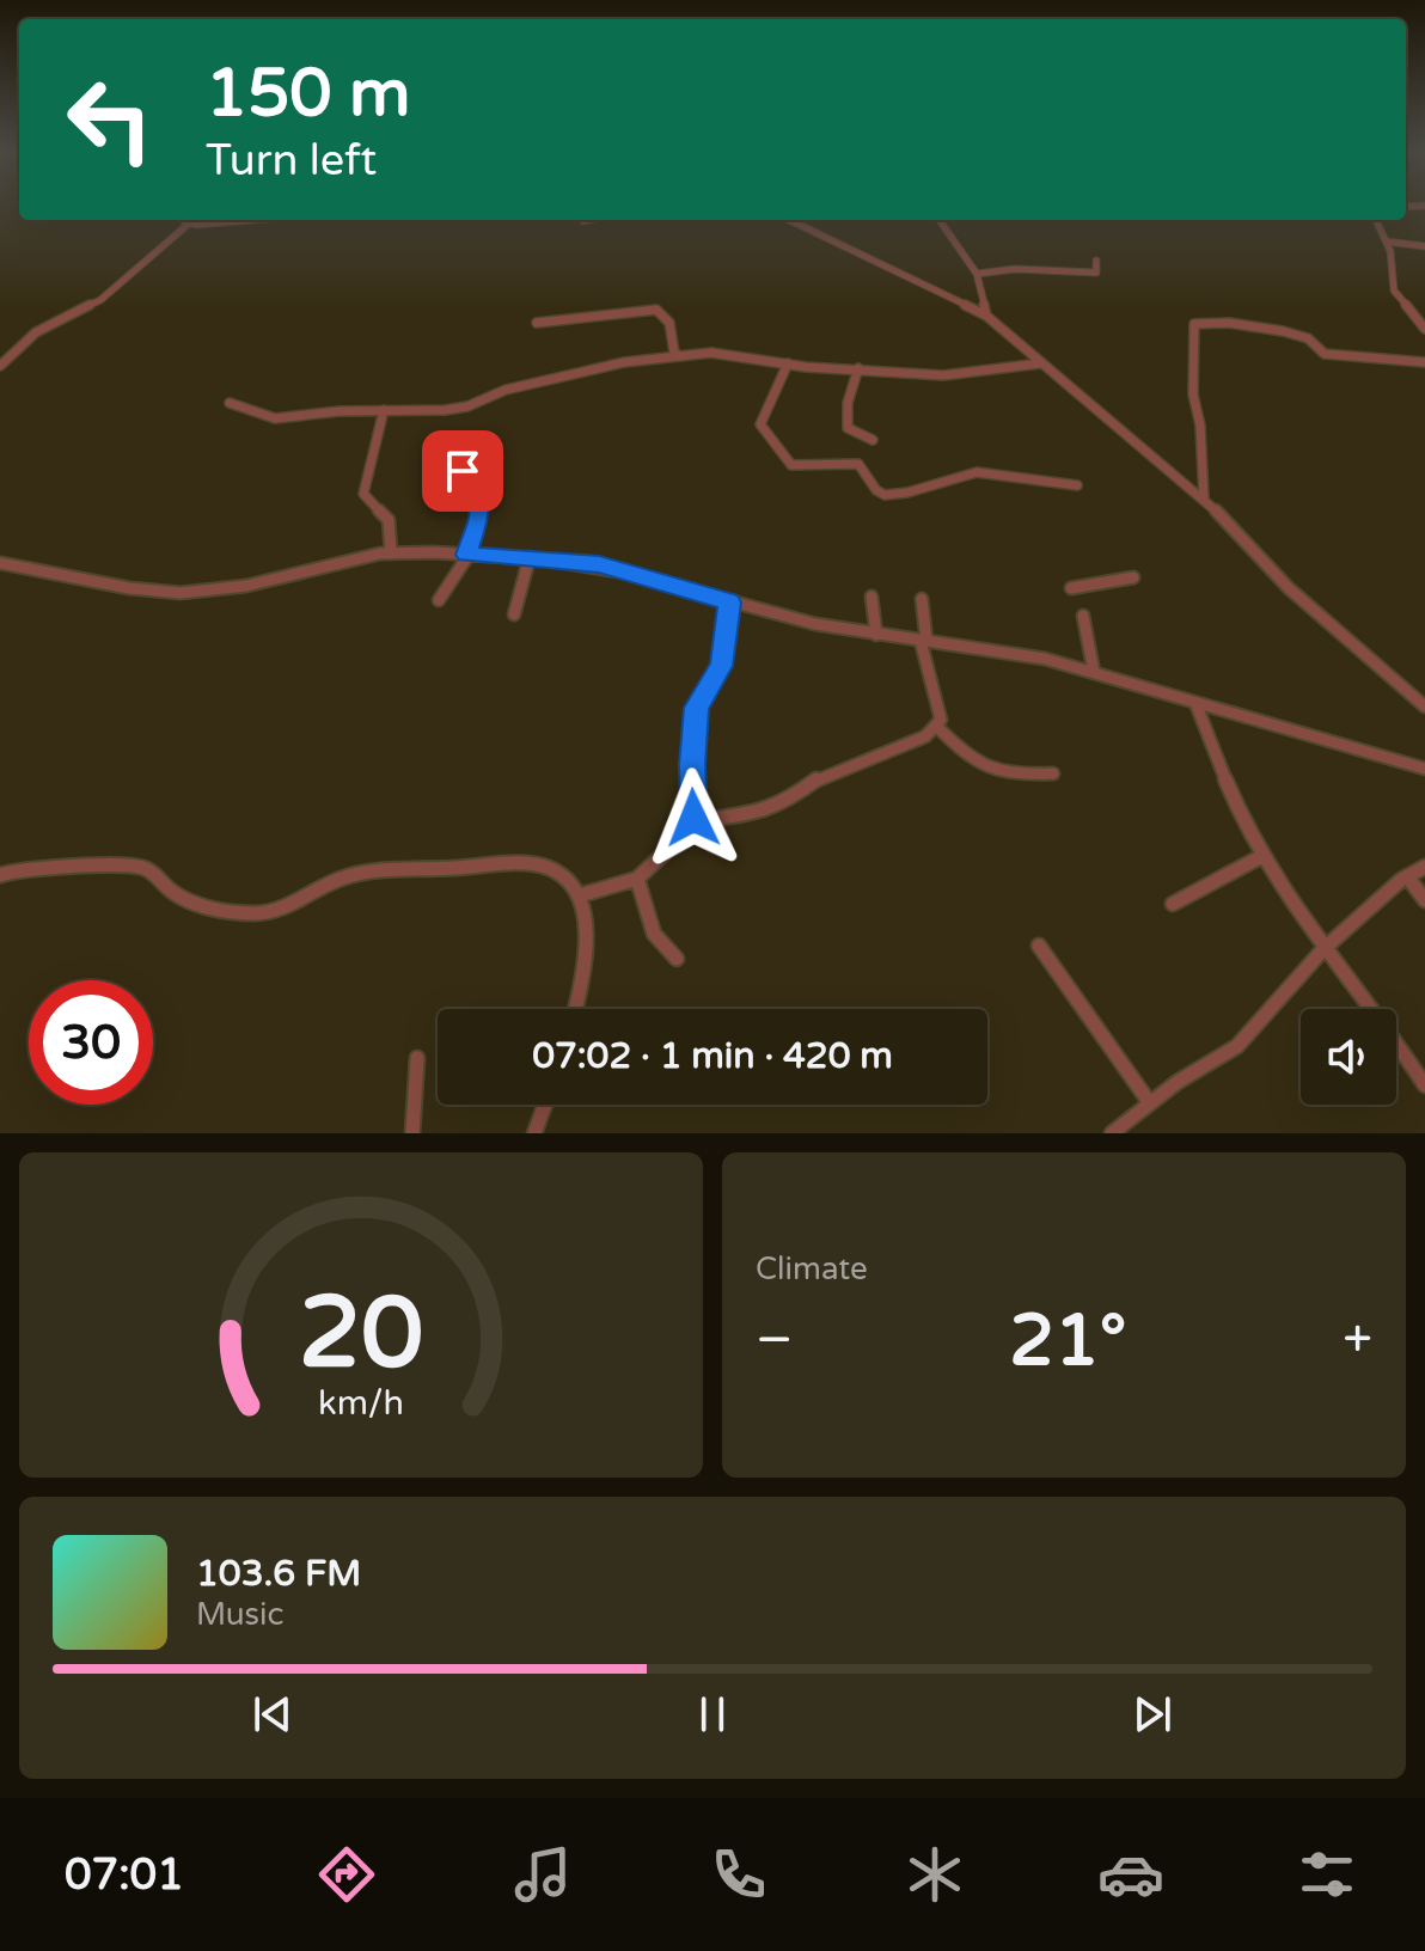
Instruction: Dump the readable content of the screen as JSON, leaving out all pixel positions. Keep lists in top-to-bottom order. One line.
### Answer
{"page":{"turn":["150 m","Turn left"],"limit":"30","trip":"07:02 · 1 min · 420 m","tile":"Climate","heat":["−","21°","+"],"song":["103.6 FM","Music"],"tabs":"07:01","gauge":["20","km/h"]}}
